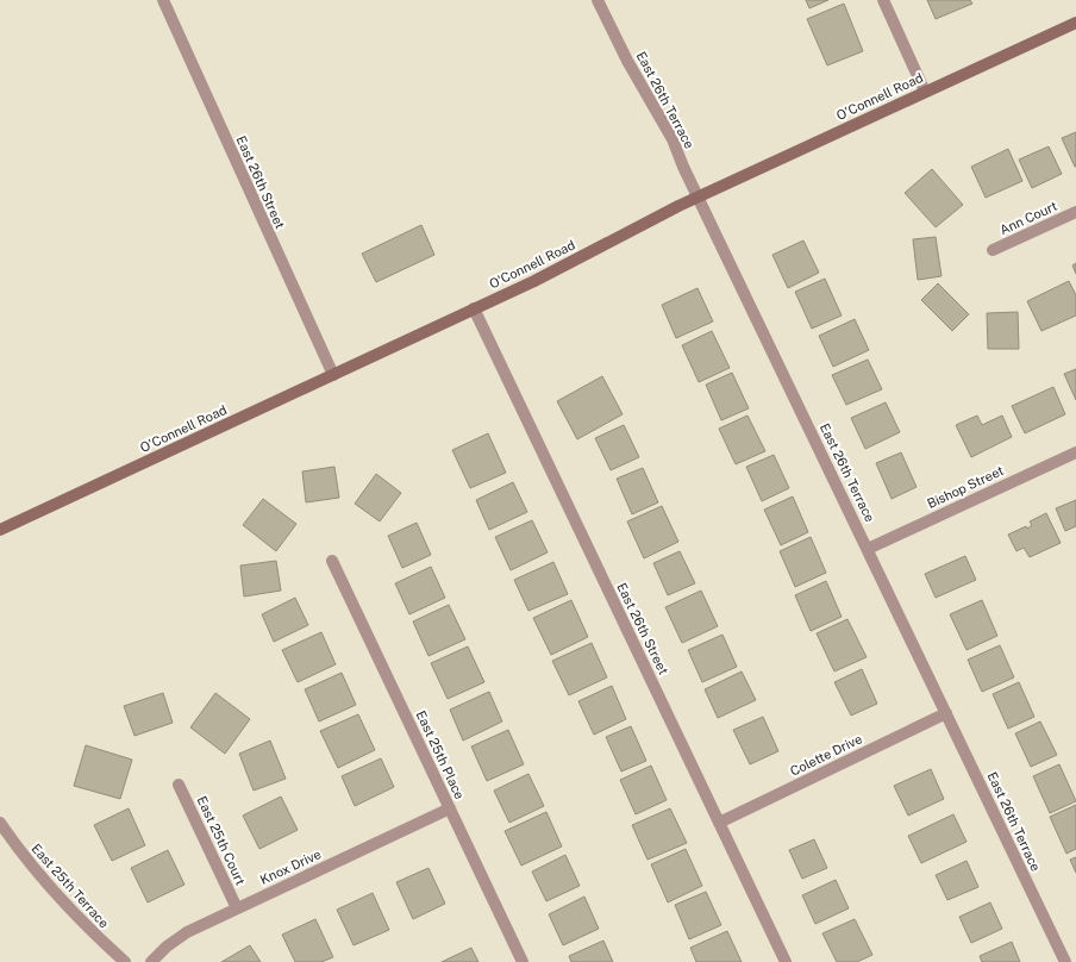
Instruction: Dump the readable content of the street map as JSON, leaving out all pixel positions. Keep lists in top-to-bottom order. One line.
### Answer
{"streets":{"street":["O'Connell Road","East 26th Terrace","East 26th Street","Ann Court","Bishop Street","East 25th Place","Colette Drive","East 25th Court","Knox Drive","East 25th Terrace"]},"crossings":[["O'Connell Road","East 26th Terrace"],["O'Connell Road","East 26th Street"],["East 26th Terrace","Bishop Street"],["East 26th Terrace","Colette Drive"],["East 26th Street","Colette Drive"],["East 25th Place","Knox Drive"],["East 25th Court","Knox Drive"]]}
